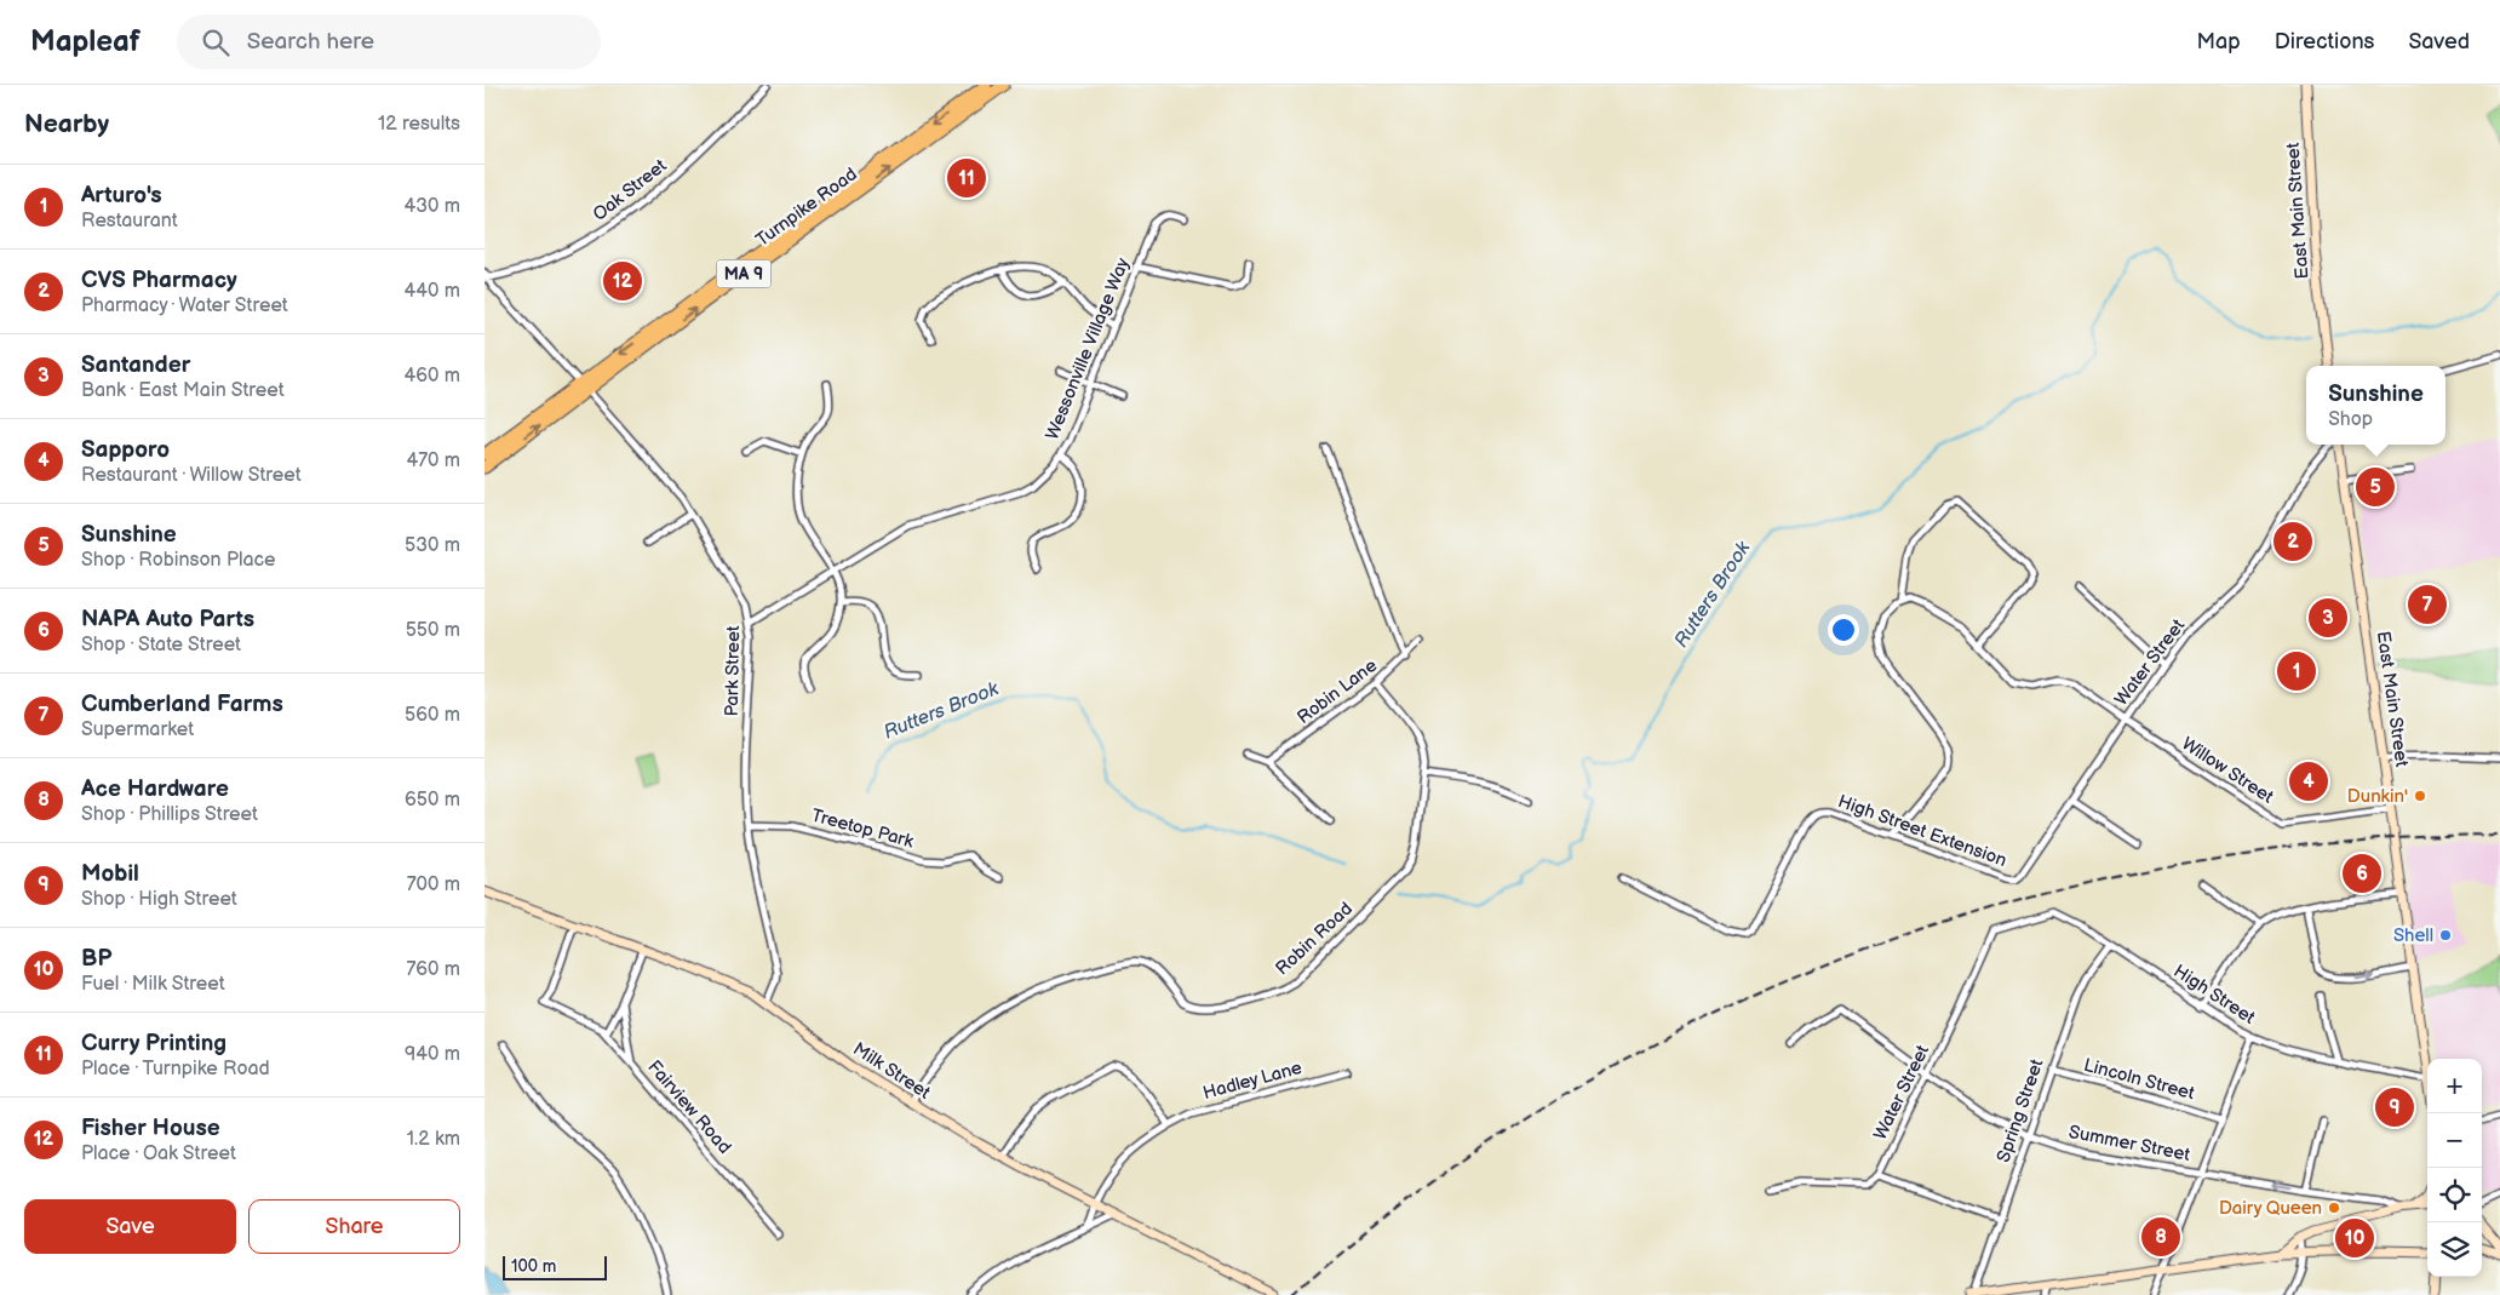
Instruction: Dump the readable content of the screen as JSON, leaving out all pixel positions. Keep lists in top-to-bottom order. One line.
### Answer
{"streets":{"highway":["Turnpike Road","MA 9"],"main road":["East Main Street","Milk Street"],"street":["Oak Street","Wessonville Village Way","Water Street","Park Street","Robin Lane","Willow Street","Treetop Park","High Street Extension","Robin Road","High Street","Lincoln Street","Hadley Lane","Fairview Road","Spring Street","Summer Street"]},"crossings":[["Oak Street","Park Street"],["Turnpike Road","Park Street"],["East Main Street","Willow Street"],["Wessonville Village Way","Park Street"],["Water Street","Willow Street"],["Water Street","High Street Extension"],["Water Street","High Street"],["Water Street","Summer Street"],["Park Street","Treetop Park"],["Park Street","Milk Street"],["Robin Lane","Robin Road"],["Robin Road","Milk Street"],["High Street","Spring Street"],["Milk Street","Hadley Lane"],["Lincoln Street","Spring Street"],["Spring Street","Summer Street"]],"water":["Rutters Brook"],"places":["Dunkin'","Shell","Dairy Queen"],"scale_bar":"100 m","page":{"header":"Mapleaf","search":"Search here","nav":["Map","Directions","Saved"],"heading":["Nearby","12 results"],"pins":["11","12","5","2","7","3","1","4","6","9","8","10"],"list":[{"mark":"1","name":"Arturo's","note":"Restaurant","value":"430 m"},{"mark":"2","name":"CVS Pharmacy","note":"Pharmacy · Water Street","value":"440 m"},{"mark":"3","name":"Santander","note":"Bank · East Main Street","value":"460 m"},{"mark":"4","name":"Sapporo","note":"Restaurant · Willow Street","value":"470 m"},{"mark":"5","name":"Sunshine","note":"Shop · Robinson Place","value":"530 m"},{"mark":"6","name":"NAPA Auto Parts","note":"Shop · State Street","value":"550 m"},{"mark":"7","name":"Cumberland Farms","note":"Supermarket","value":"560 m"},{"mark":"8","name":"Ace Hardware","note":"Shop · Phillips Street","value":"650 m"},{"mark":"9","name":"Mobil","note":"Shop · High Street","value":"700 m"},{"mark":"10","name":"BP","note":"Fuel · Milk Street","value":"760 m"},{"mark":"11","name":"Curry Printing","note":"Place · Turnpike Road","value":"940 m"},{"mark":"12","name":"Fisher House","note":"Place · Oak Street","value":"1.2 km"}],"popup":["Sunshine","Shop"],"map_buttons":["+","−"],"buttons":["Save","Share"],"scale":"100 m"}}
